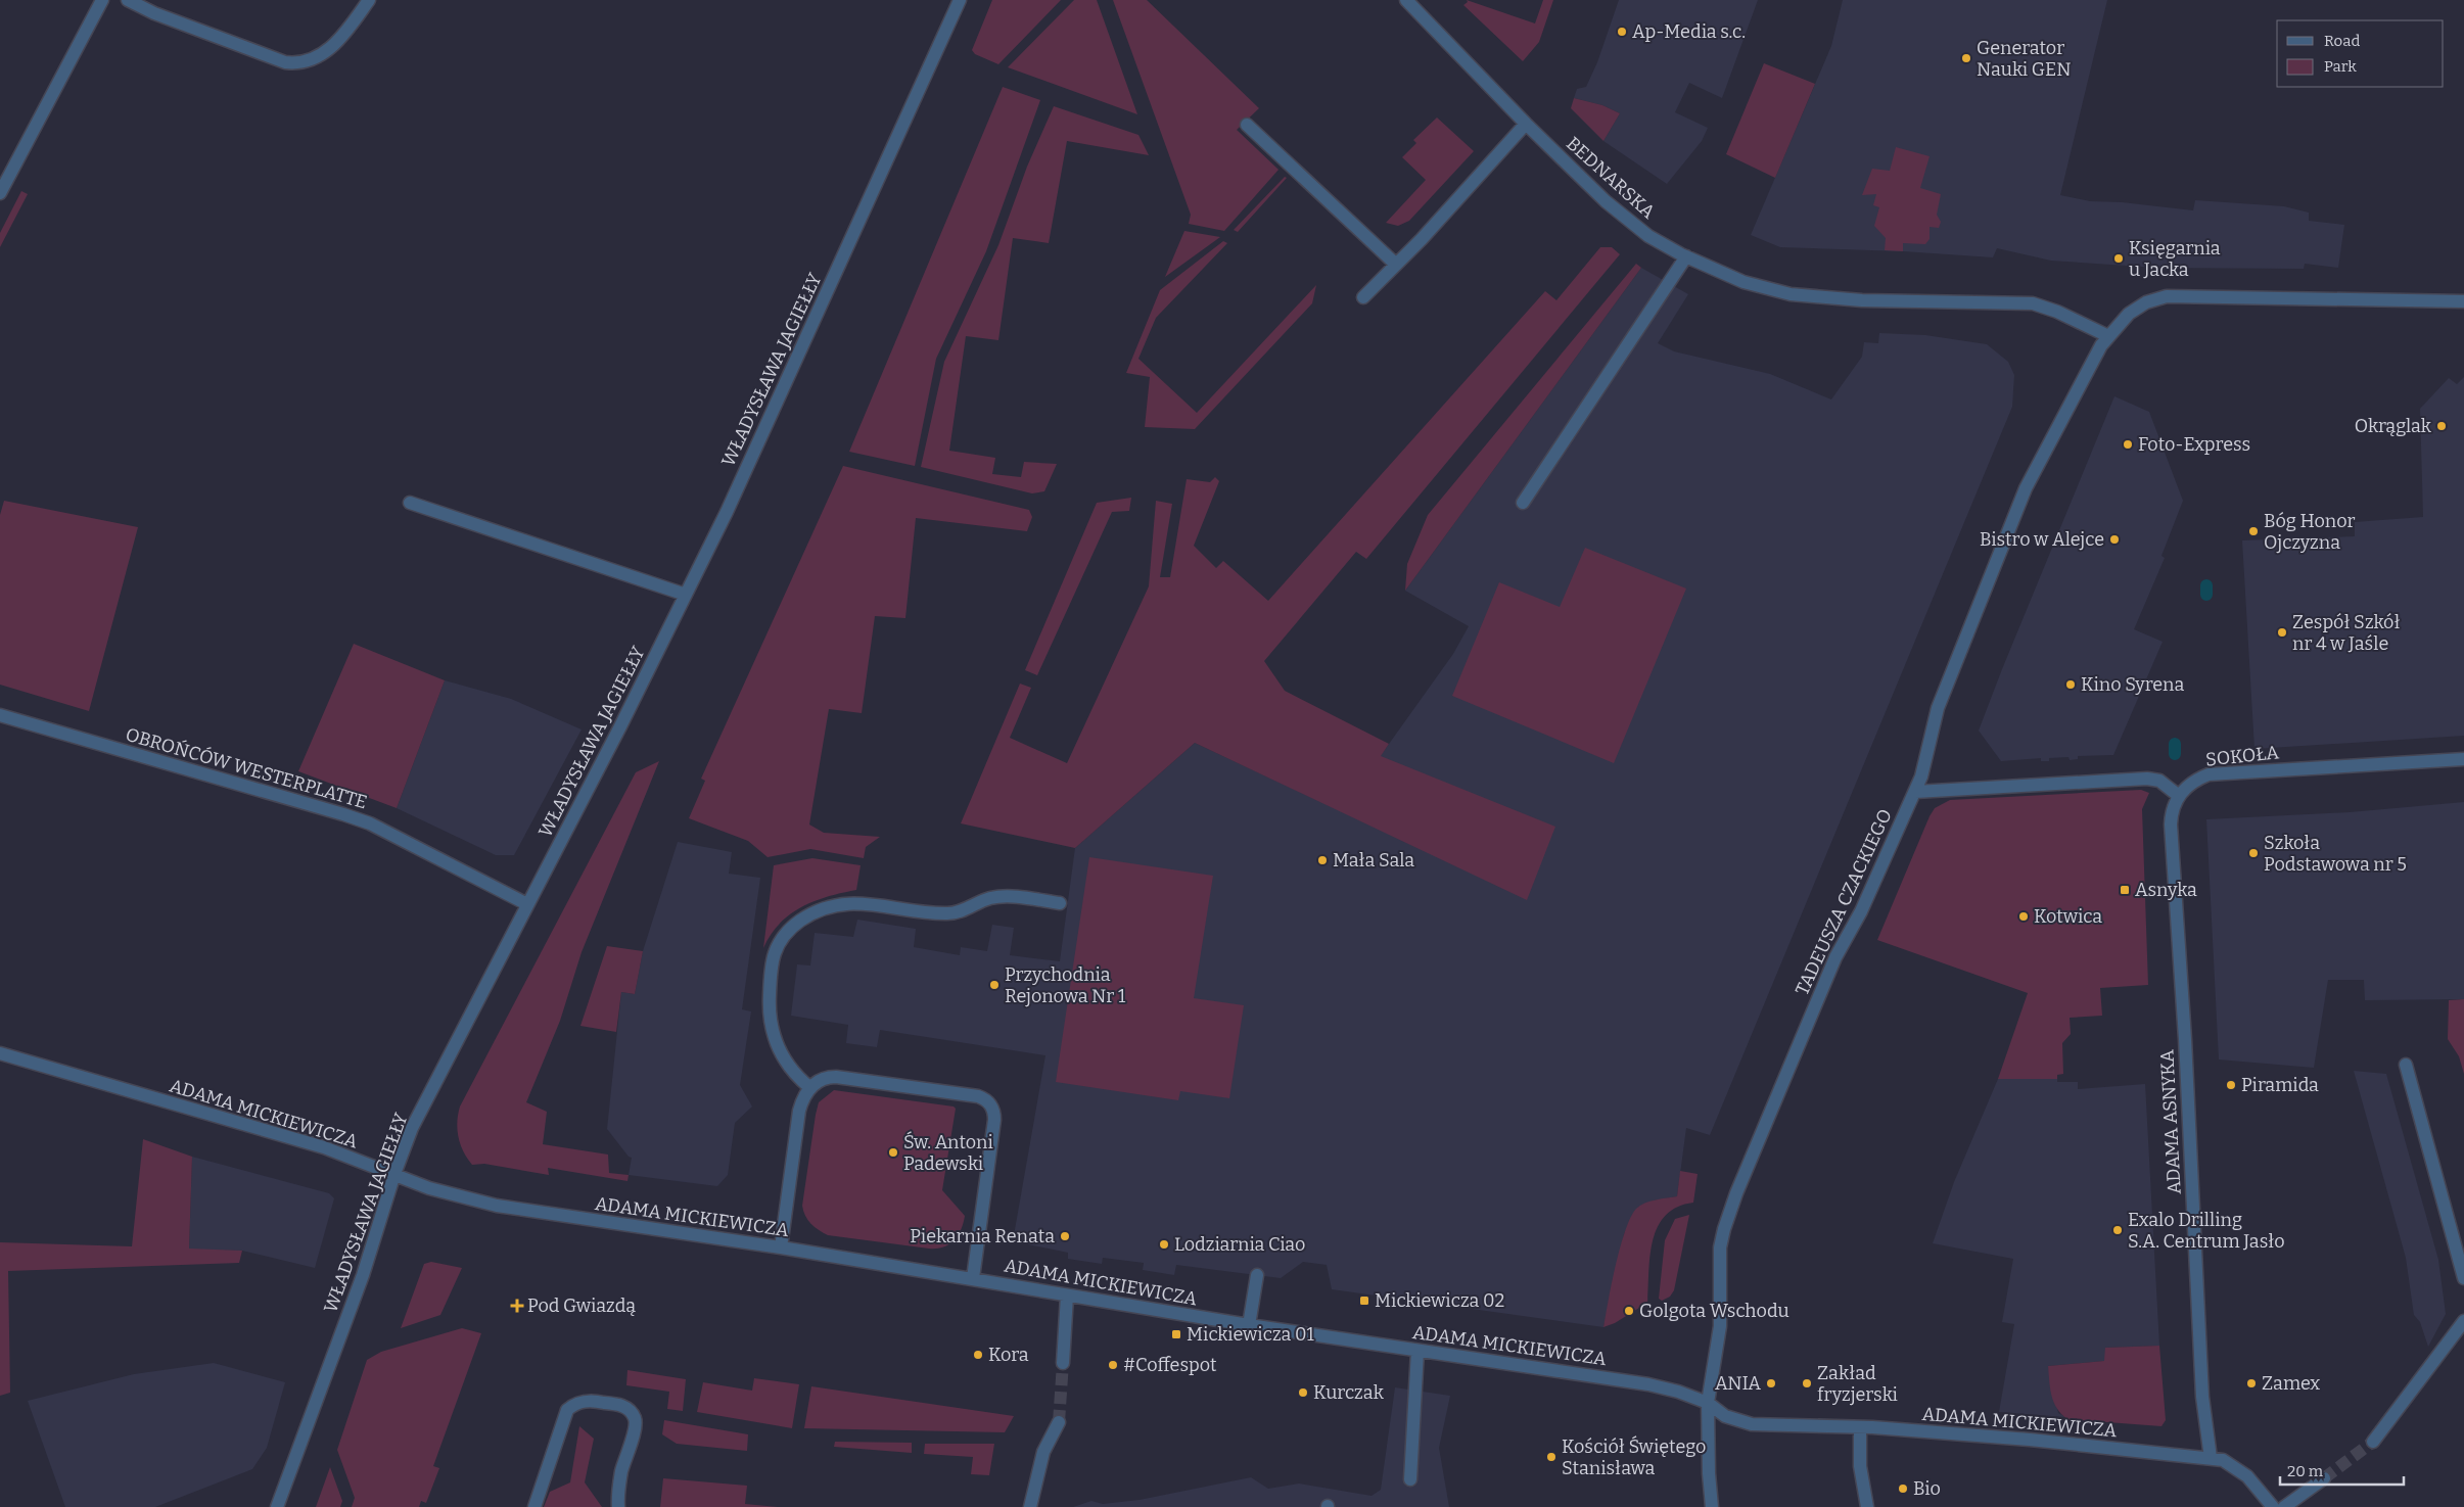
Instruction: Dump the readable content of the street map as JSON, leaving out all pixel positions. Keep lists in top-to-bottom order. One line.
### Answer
{"streets":{"street":["BEDNARSKA","WŁADYSŁAWA JAGIEŁŁY","SOKOŁA","OBROŃCÓW WESTERPLATTE","TADEUSZA CZACKIEGO","ADAMA MICKIEWICZA","ADAMA ASNYKA"]},"crossings":[["BEDNARSKA","TADEUSZA CZACKIEGO"],["WŁADYSŁAWA JAGIEŁŁY","OBROŃCÓW WESTERPLATTE"],["WŁADYSŁAWA JAGIEŁŁY","ADAMA MICKIEWICZA"],["SOKOŁA","ADAMA ASNYKA"],["TADEUSZA CZACKIEGO","ADAMA MICKIEWICZA"],["ADAMA MICKIEWICZA","ADAMA ASNYKA"]],"places":{"other":["Ap-Media s.c.","Generator Nauki GEN","Księgarnia u Jacka","Okrąglak","Foto-Express","Bóg Honor Ojczyzna","Bistro w Alejce","Zespół Szkół nr 4 w Jaśle","Kino Syrena","Szkoła Podstawowa nr 5","Mała Sala","Kotwica","Przychodnia Rejonowa Nr 1","Piramida","Św. Antoni Padewski","Exalo Drilling S.A. Centrum Jasło","Piekarnia Renata","Lodziarnia Ciao","Golgota Wschodu","Kora","#Coffespot","ANIA","Zakład fryzjerski","Zamex","Kurczak","Kościół Świętego Stanisława","Bio"],"transit":["Asnyka","Mickiewicza 02","Mickiewicza 01"],"health":["Pod Gwiazdą"]},"legend":["Road","Park"],"scale_bar":"20 m"}
